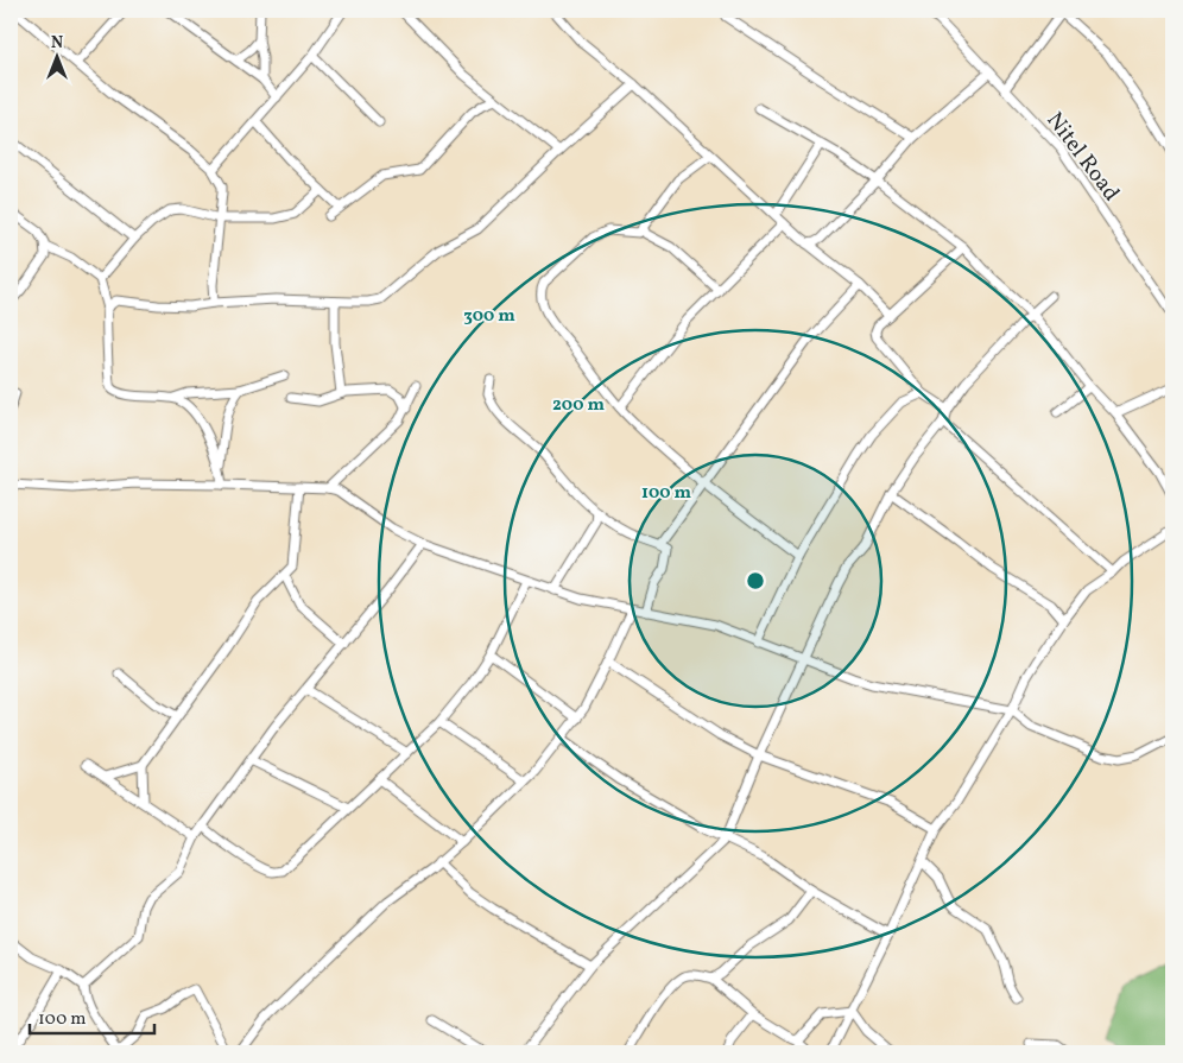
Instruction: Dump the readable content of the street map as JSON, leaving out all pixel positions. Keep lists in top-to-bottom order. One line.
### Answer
{"streets":{"street":["Nitel Road"]},"scale_bar":"100 m","north":"top","rings":["300 m","200 m","100 m"]}
